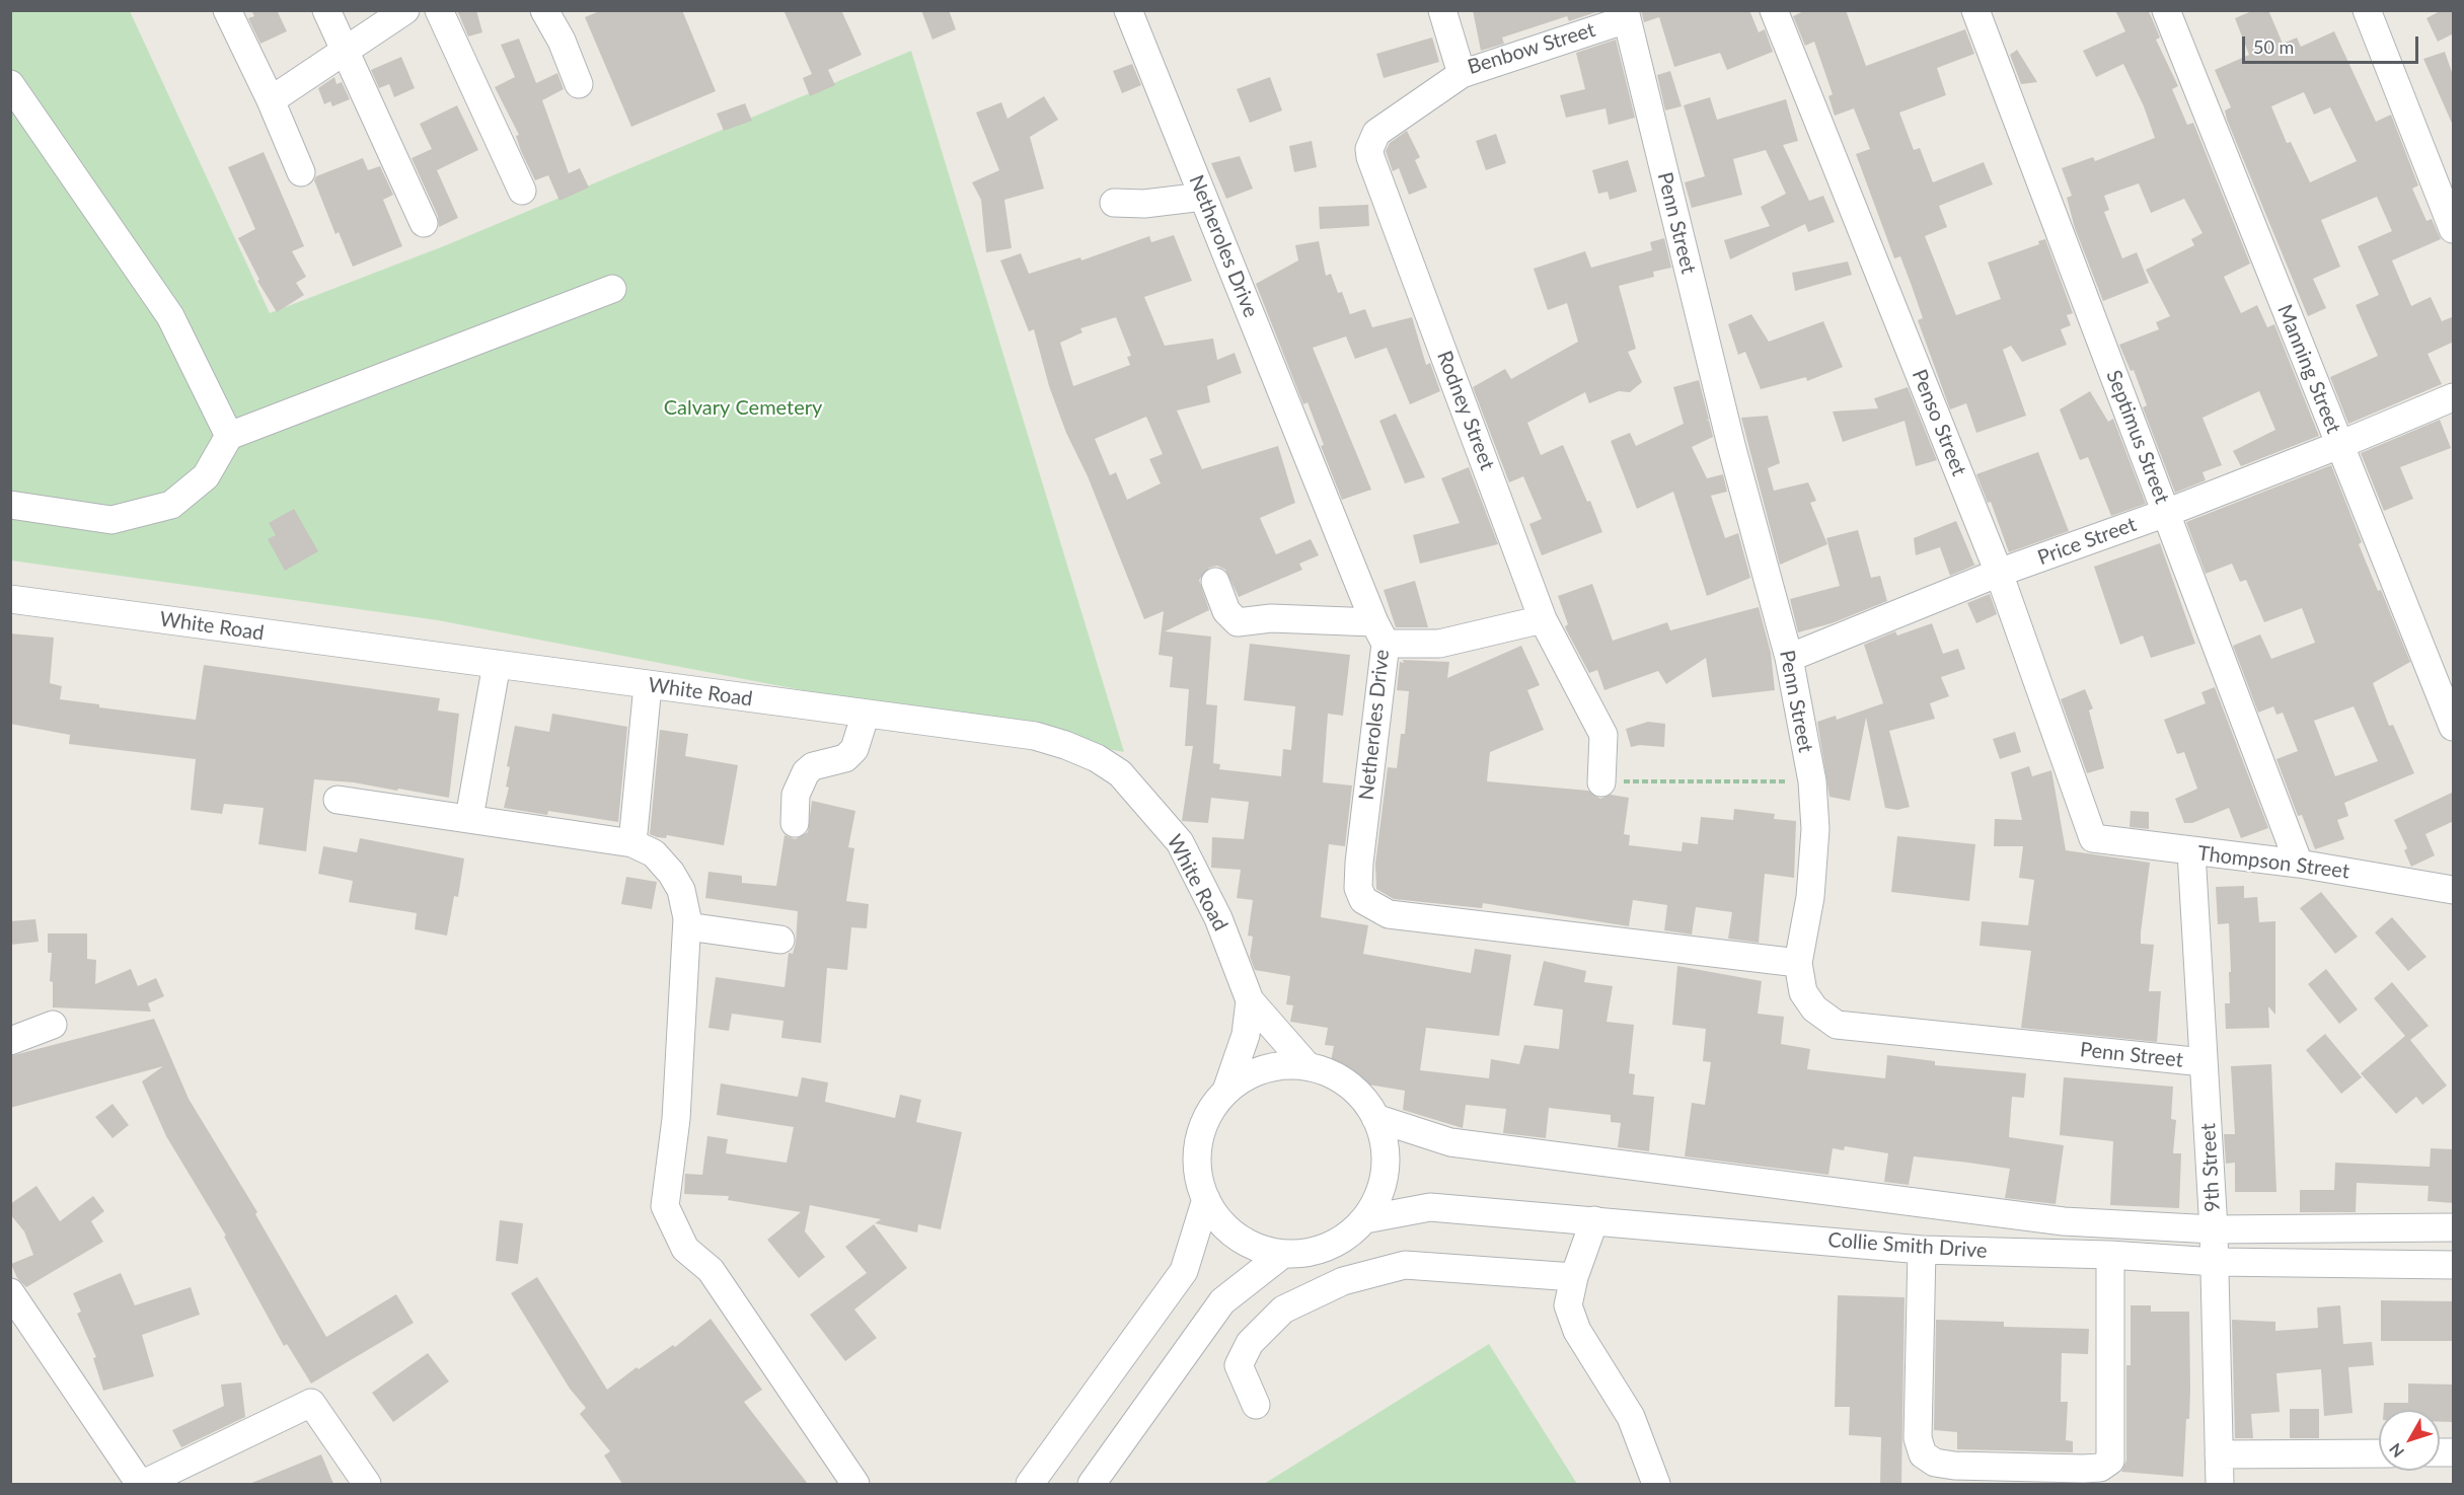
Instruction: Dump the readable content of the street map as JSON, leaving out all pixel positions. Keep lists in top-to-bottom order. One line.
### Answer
{"streets":{"street":["Benbow Street","Penn Street","Netheroles Drive","Manning Street","Rodney Street","Penso Street","Septimus Street","Price Street","White Road","Thompson Street","9th Street","Collie Smith Drive"]},"crossings":[["Benbow Street","Penn Street"],["Benbow Street","Rodney Street"],["Penn Street","Netheroles Drive"],["Penn Street","Price Street"],["Penn Street","9th Street"],["Manning Street","Price Street"],["Penso Street","Price Street"],["Penso Street","Thompson Street"],["Septimus Street","Price Street"],["Septimus Street","Thompson Street"],["White Road","Collie Smith Drive"],["Thompson Street","9th Street"],["9th Street","Collie Smith Drive"]],"parks":["Calvary Cemetery"],"scale_bar":"50 m","north":"bottom left"}
